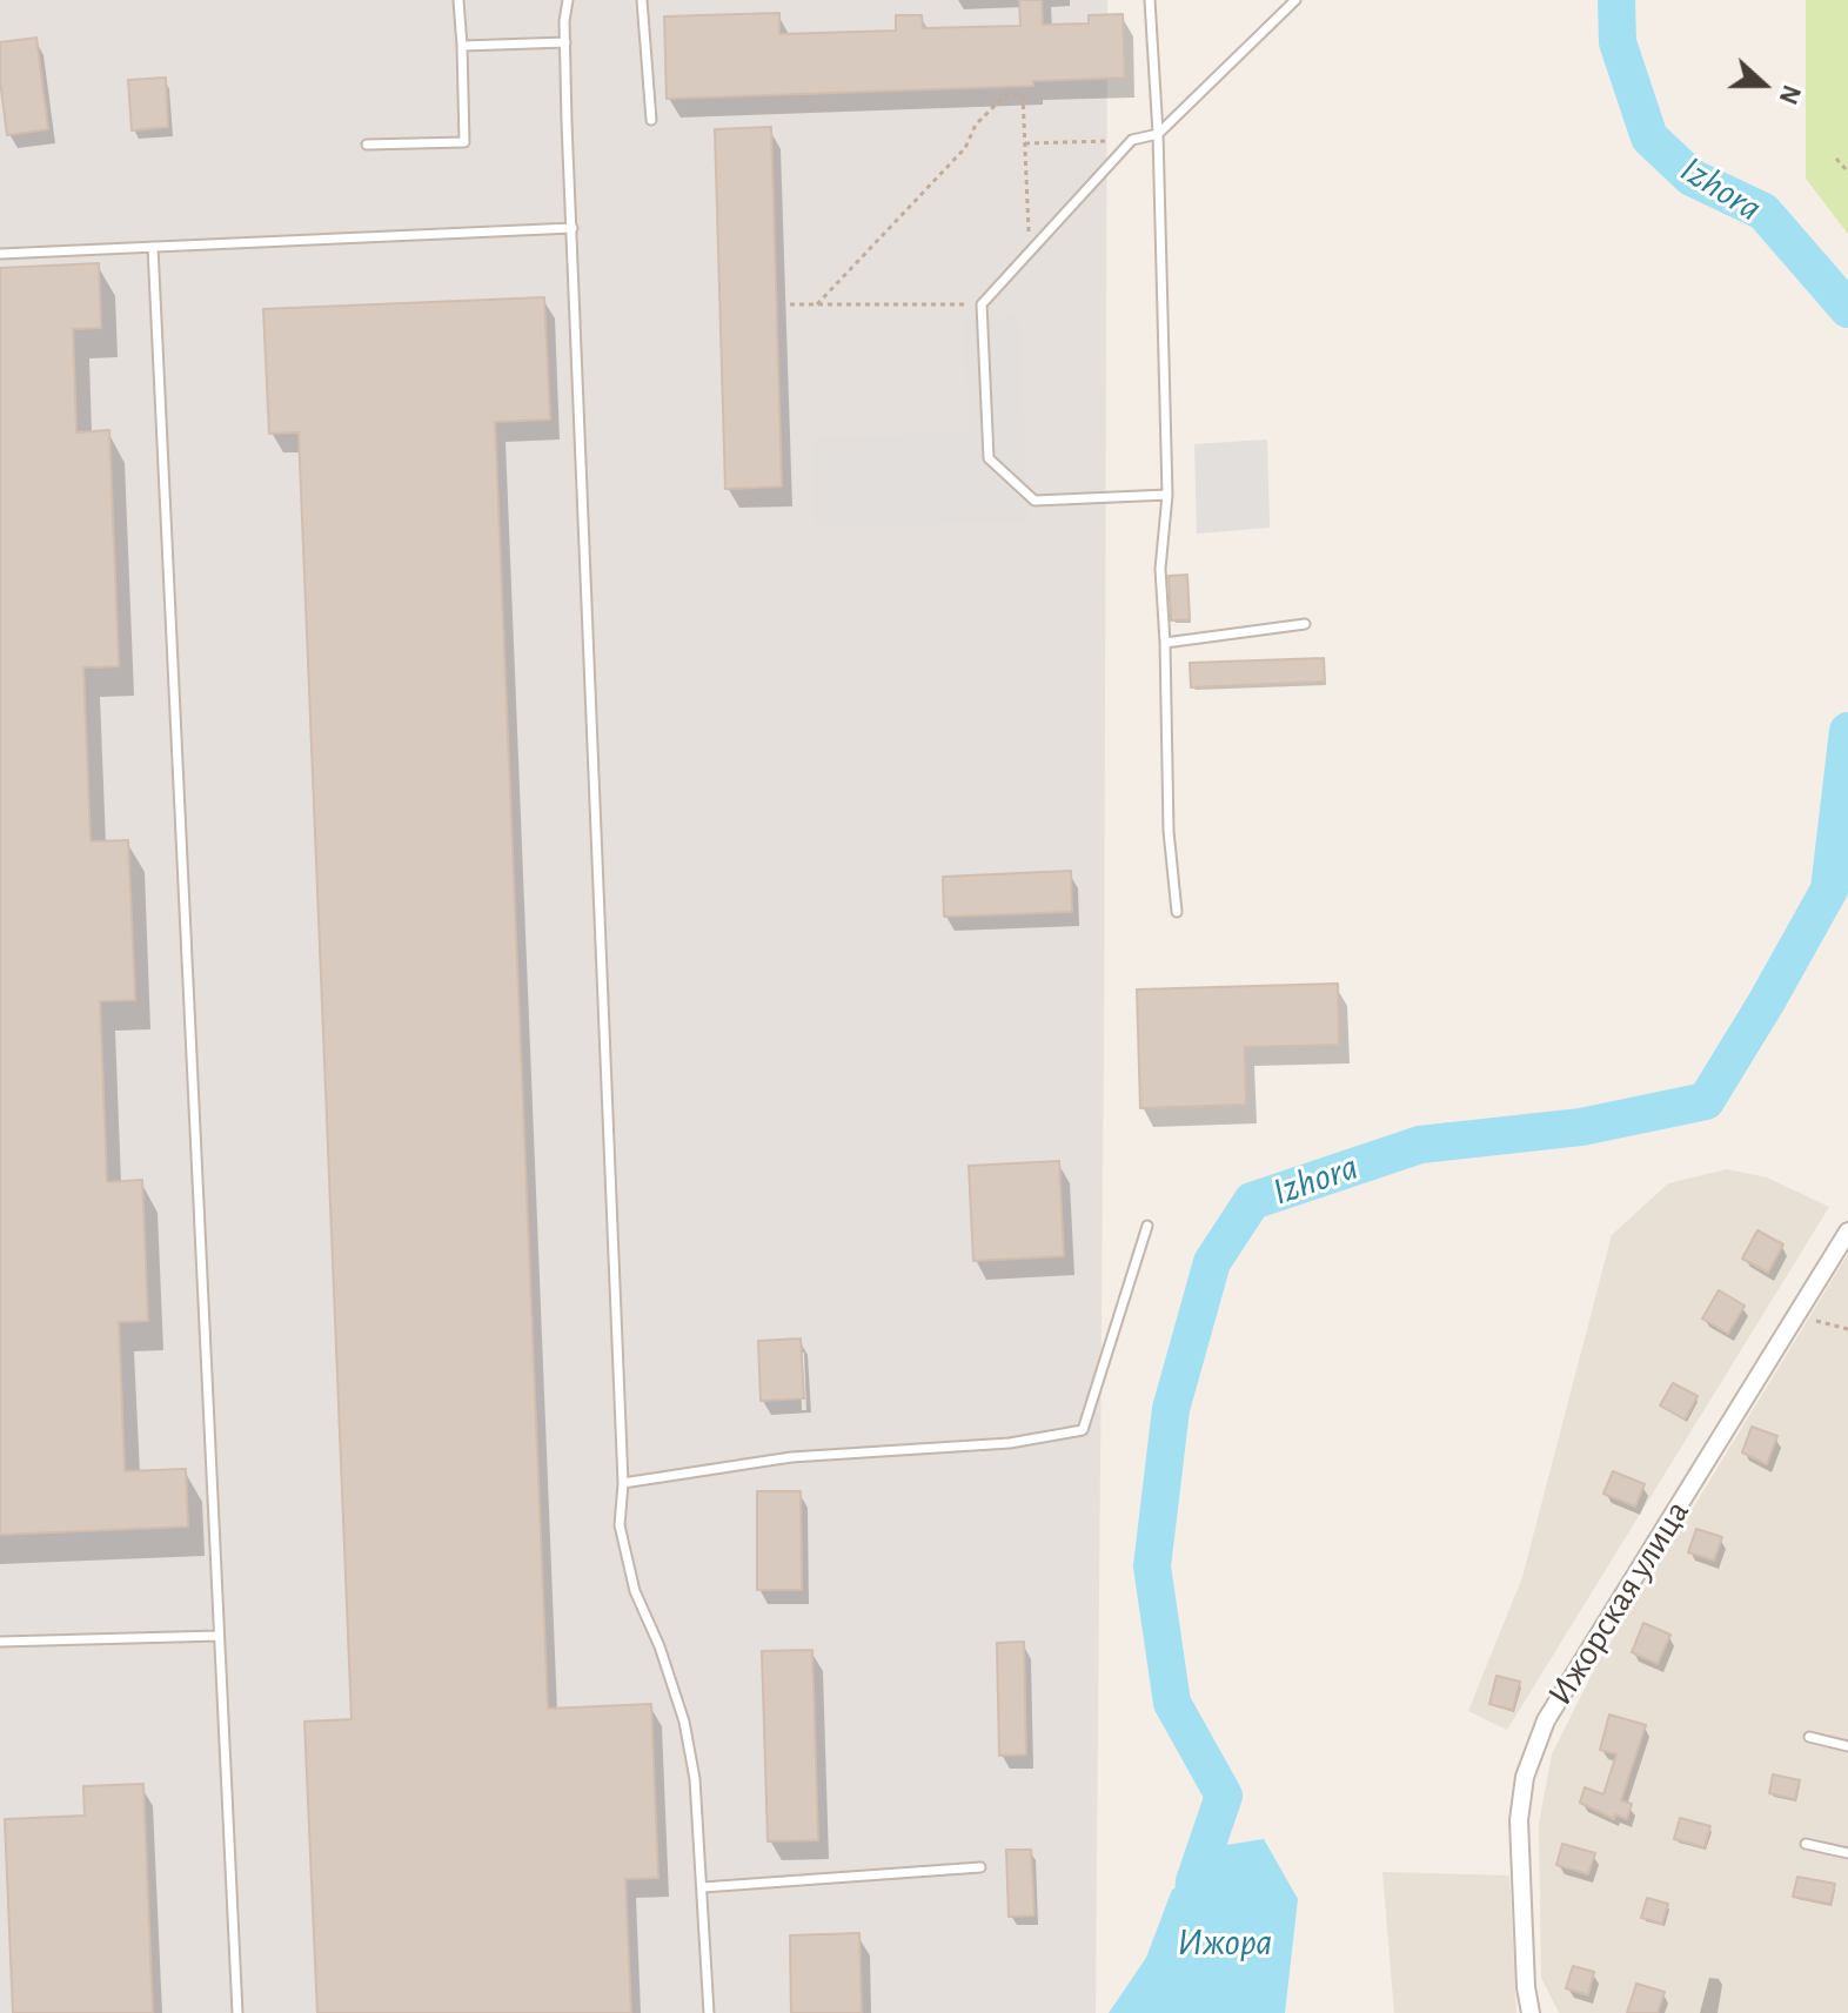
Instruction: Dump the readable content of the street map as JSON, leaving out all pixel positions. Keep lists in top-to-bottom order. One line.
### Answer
{"streets":{"street":["Ижорская улица"]},"water":["Izhora","Ижора"],"north":"right"}
